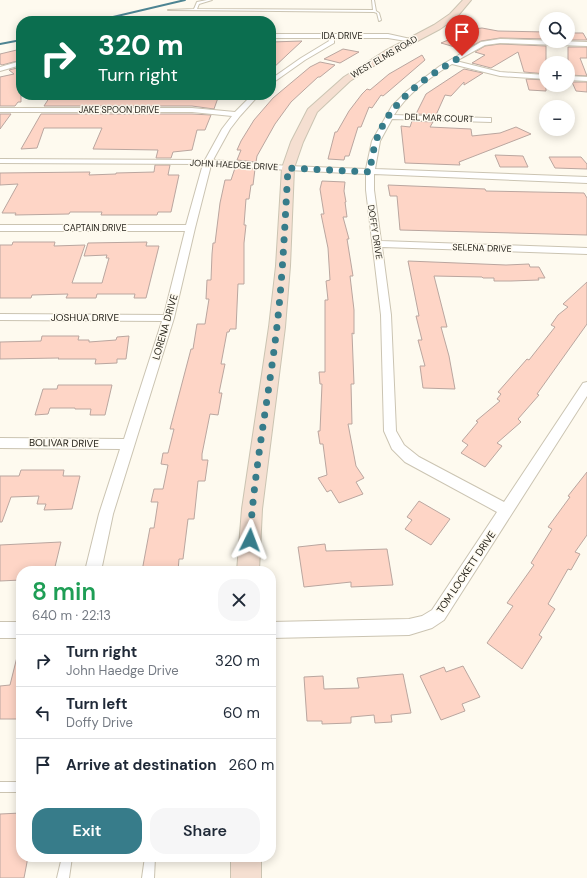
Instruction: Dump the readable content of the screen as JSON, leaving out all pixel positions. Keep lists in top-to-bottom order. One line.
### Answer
{"streets":{"main road":["WEST ELMS ROAD"],"street":["IDA DRIVE","JAKE SPOON DRIVE","DEL MAR COURT","JOHN HAEDGE DRIVE","CAPTAIN DRIVE","DOFFY DRIVE","SELENA DRIVE","JOSHUA DRIVE","LORENA DRIVE","BOLIVAR DRIVE","TOM LOCKETT DRIVE"]},"crossings":[["IDA DRIVE","WEST ELMS ROAD"],["WEST ELMS ROAD","JOHN HAEDGE DRIVE"],["JAKE SPOON DRIVE","LORENA DRIVE"],["DEL MAR COURT","DOFFY DRIVE"],["JOHN HAEDGE DRIVE","DOFFY DRIVE"],["JOHN HAEDGE DRIVE","LORENA DRIVE"],["CAPTAIN DRIVE","LORENA DRIVE"],["DOFFY DRIVE","SELENA DRIVE"],["DOFFY DRIVE","TOM LOCKETT DRIVE"],["JOSHUA DRIVE","LORENA DRIVE"],["LORENA DRIVE","BOLIVAR DRIVE"]],"page":{"map_buttons":["+","−"],"turn":["320 m","Turn right"],"heading":["8 min","640 m · 22:13"],"list":[{"name":"Turn right","note":"John Haedge Drive","value":"320 m"},{"name":"Turn left","note":"Doffy Drive","value":"60 m"},{"name":"Arrive at destination","value":"260 m"}],"buttons":["Exit","Share"]}}
